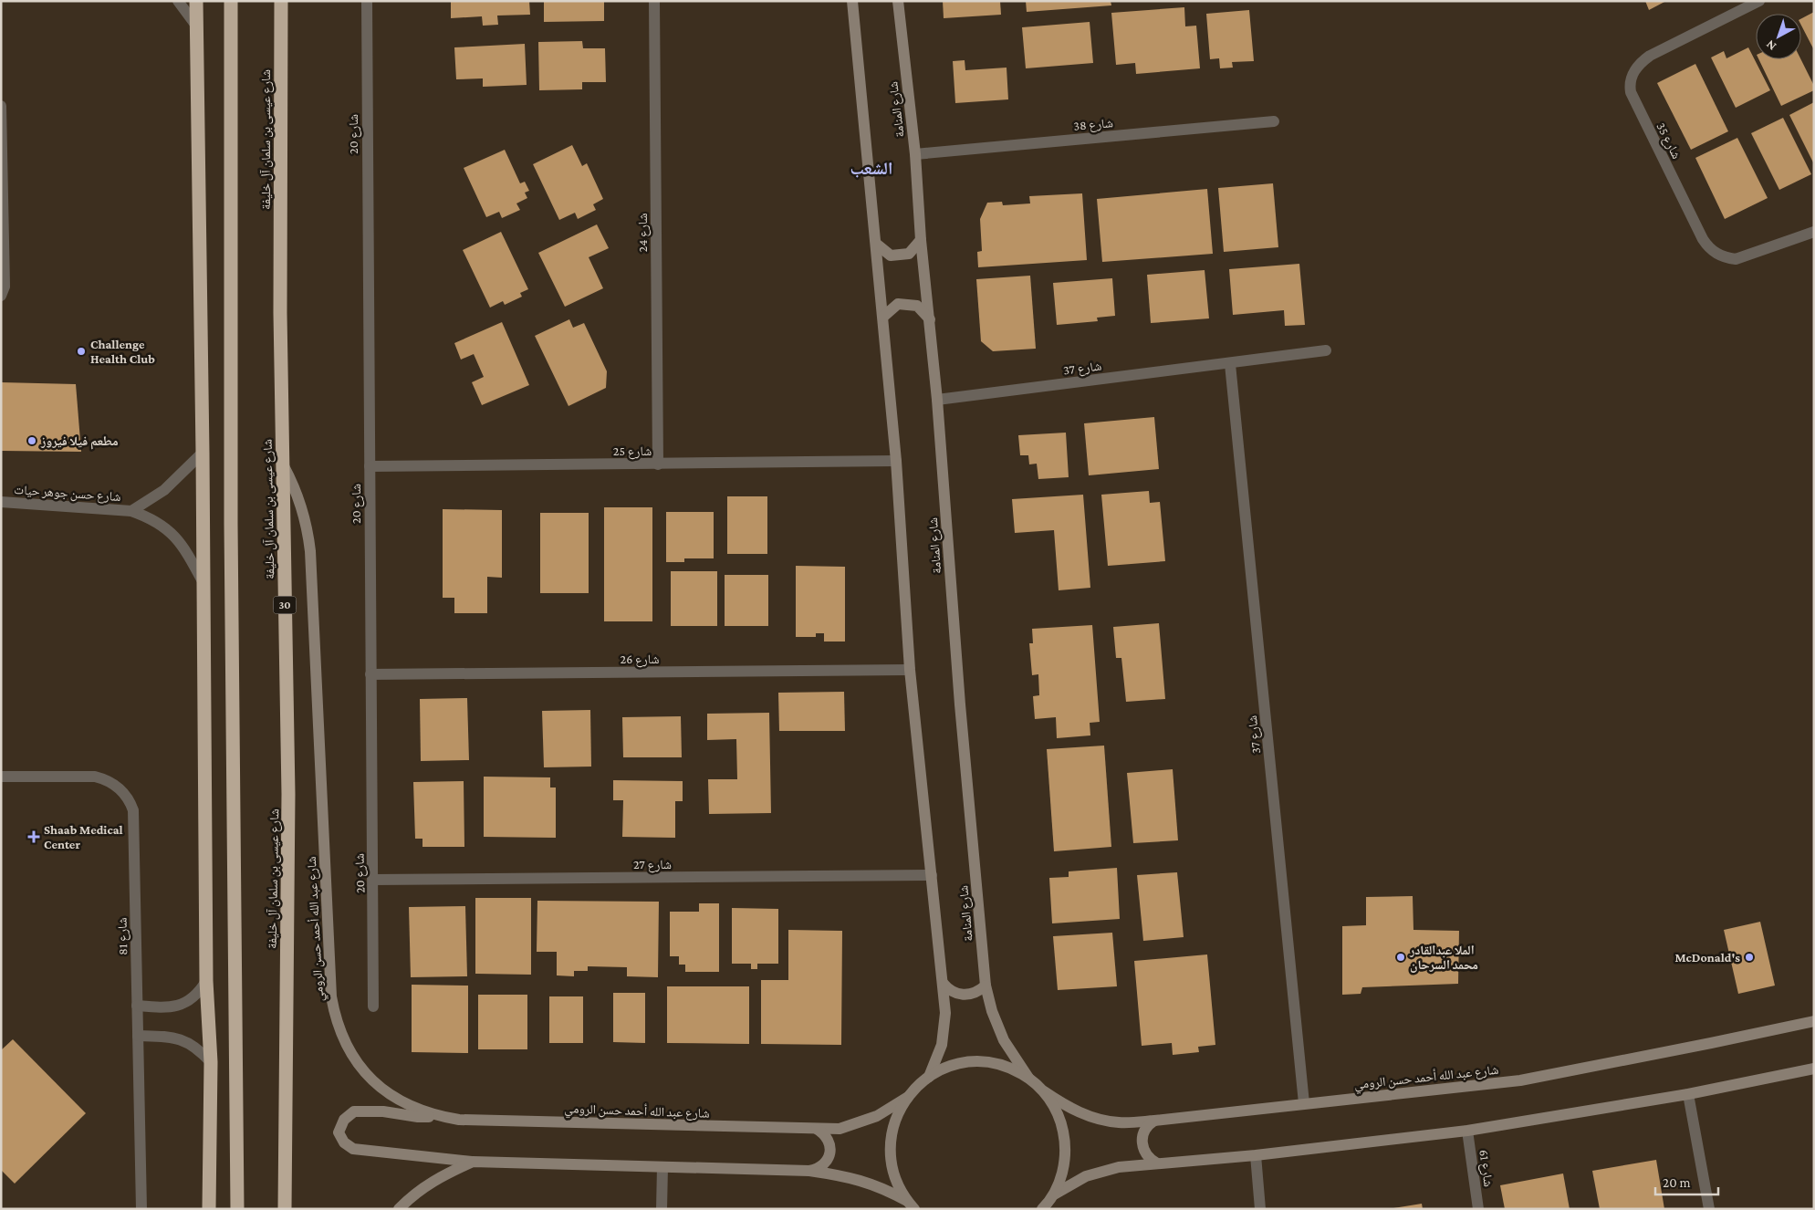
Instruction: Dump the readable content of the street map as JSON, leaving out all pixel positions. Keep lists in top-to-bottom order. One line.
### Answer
{"streets":{"highway":["شارع عيسى بن سلمان آل خليفة","30"],"street":["شارع المنامة","شارع 38","شارع 20","شارع 35","شارع 24","شارع 37","شارع 25","شارع حسن جوهر حيات","شارع 26","شارع 27","شارع عبد الله أحمد حسن الرومي","شارع 81","شارع 61"]},"crossings":[["شارع المنامة","شارع 38"],["شارع المنامة","شارع 37"],["شارع 20","شارع 25"],["شارع 20","شارع 26"],["شارع 20","شارع 27"],["شارع عيسى بن سلمان آل خليفة","شارع عبد الله أحمد حسن الرومي"],["شارع 24","شارع 25"],["شارع 37","شارع عبد الله أحمد حسن الرومي"]],"districts":["الشعب"],"places":{"other":["Challenge Health Club","مطعم فيلا فيروز","الملا عبدالقادر محمد السرحان","McDonald's"],"health":["Shaab Medical Center"]},"scale_bar":"20 m","north":"bottom left"}
